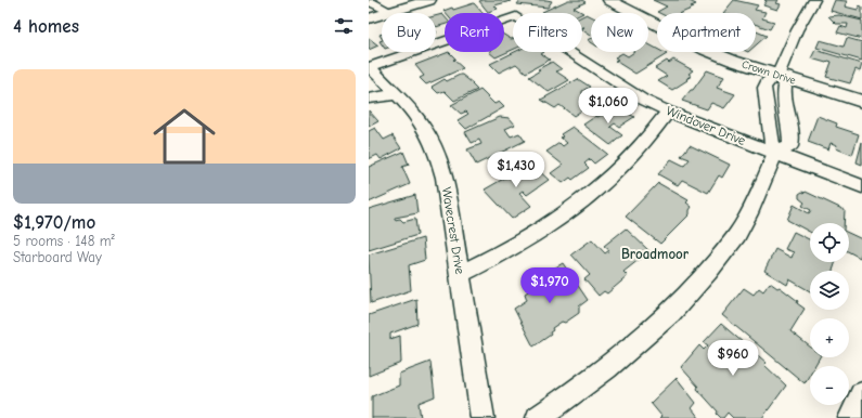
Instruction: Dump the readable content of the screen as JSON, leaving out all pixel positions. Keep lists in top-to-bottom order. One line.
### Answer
{"streets":{"street":["Crown Drive","Windover Drive","Wavecrest Drive"]},"crossings":[["Windover Drive","Wavecrest Drive"]],"districts":["Broadmoor"],"page":{"heading":"4 homes","chip":["Buy","Rent","Filters","New","Apartment"],"list":[{"name":"$1,970/mo","note":"5 rooms · 148 m² · Starboard Way"}],"price":["$1,060","$1,430","$1,970","$960"],"map_buttons":["+","−"]}}
